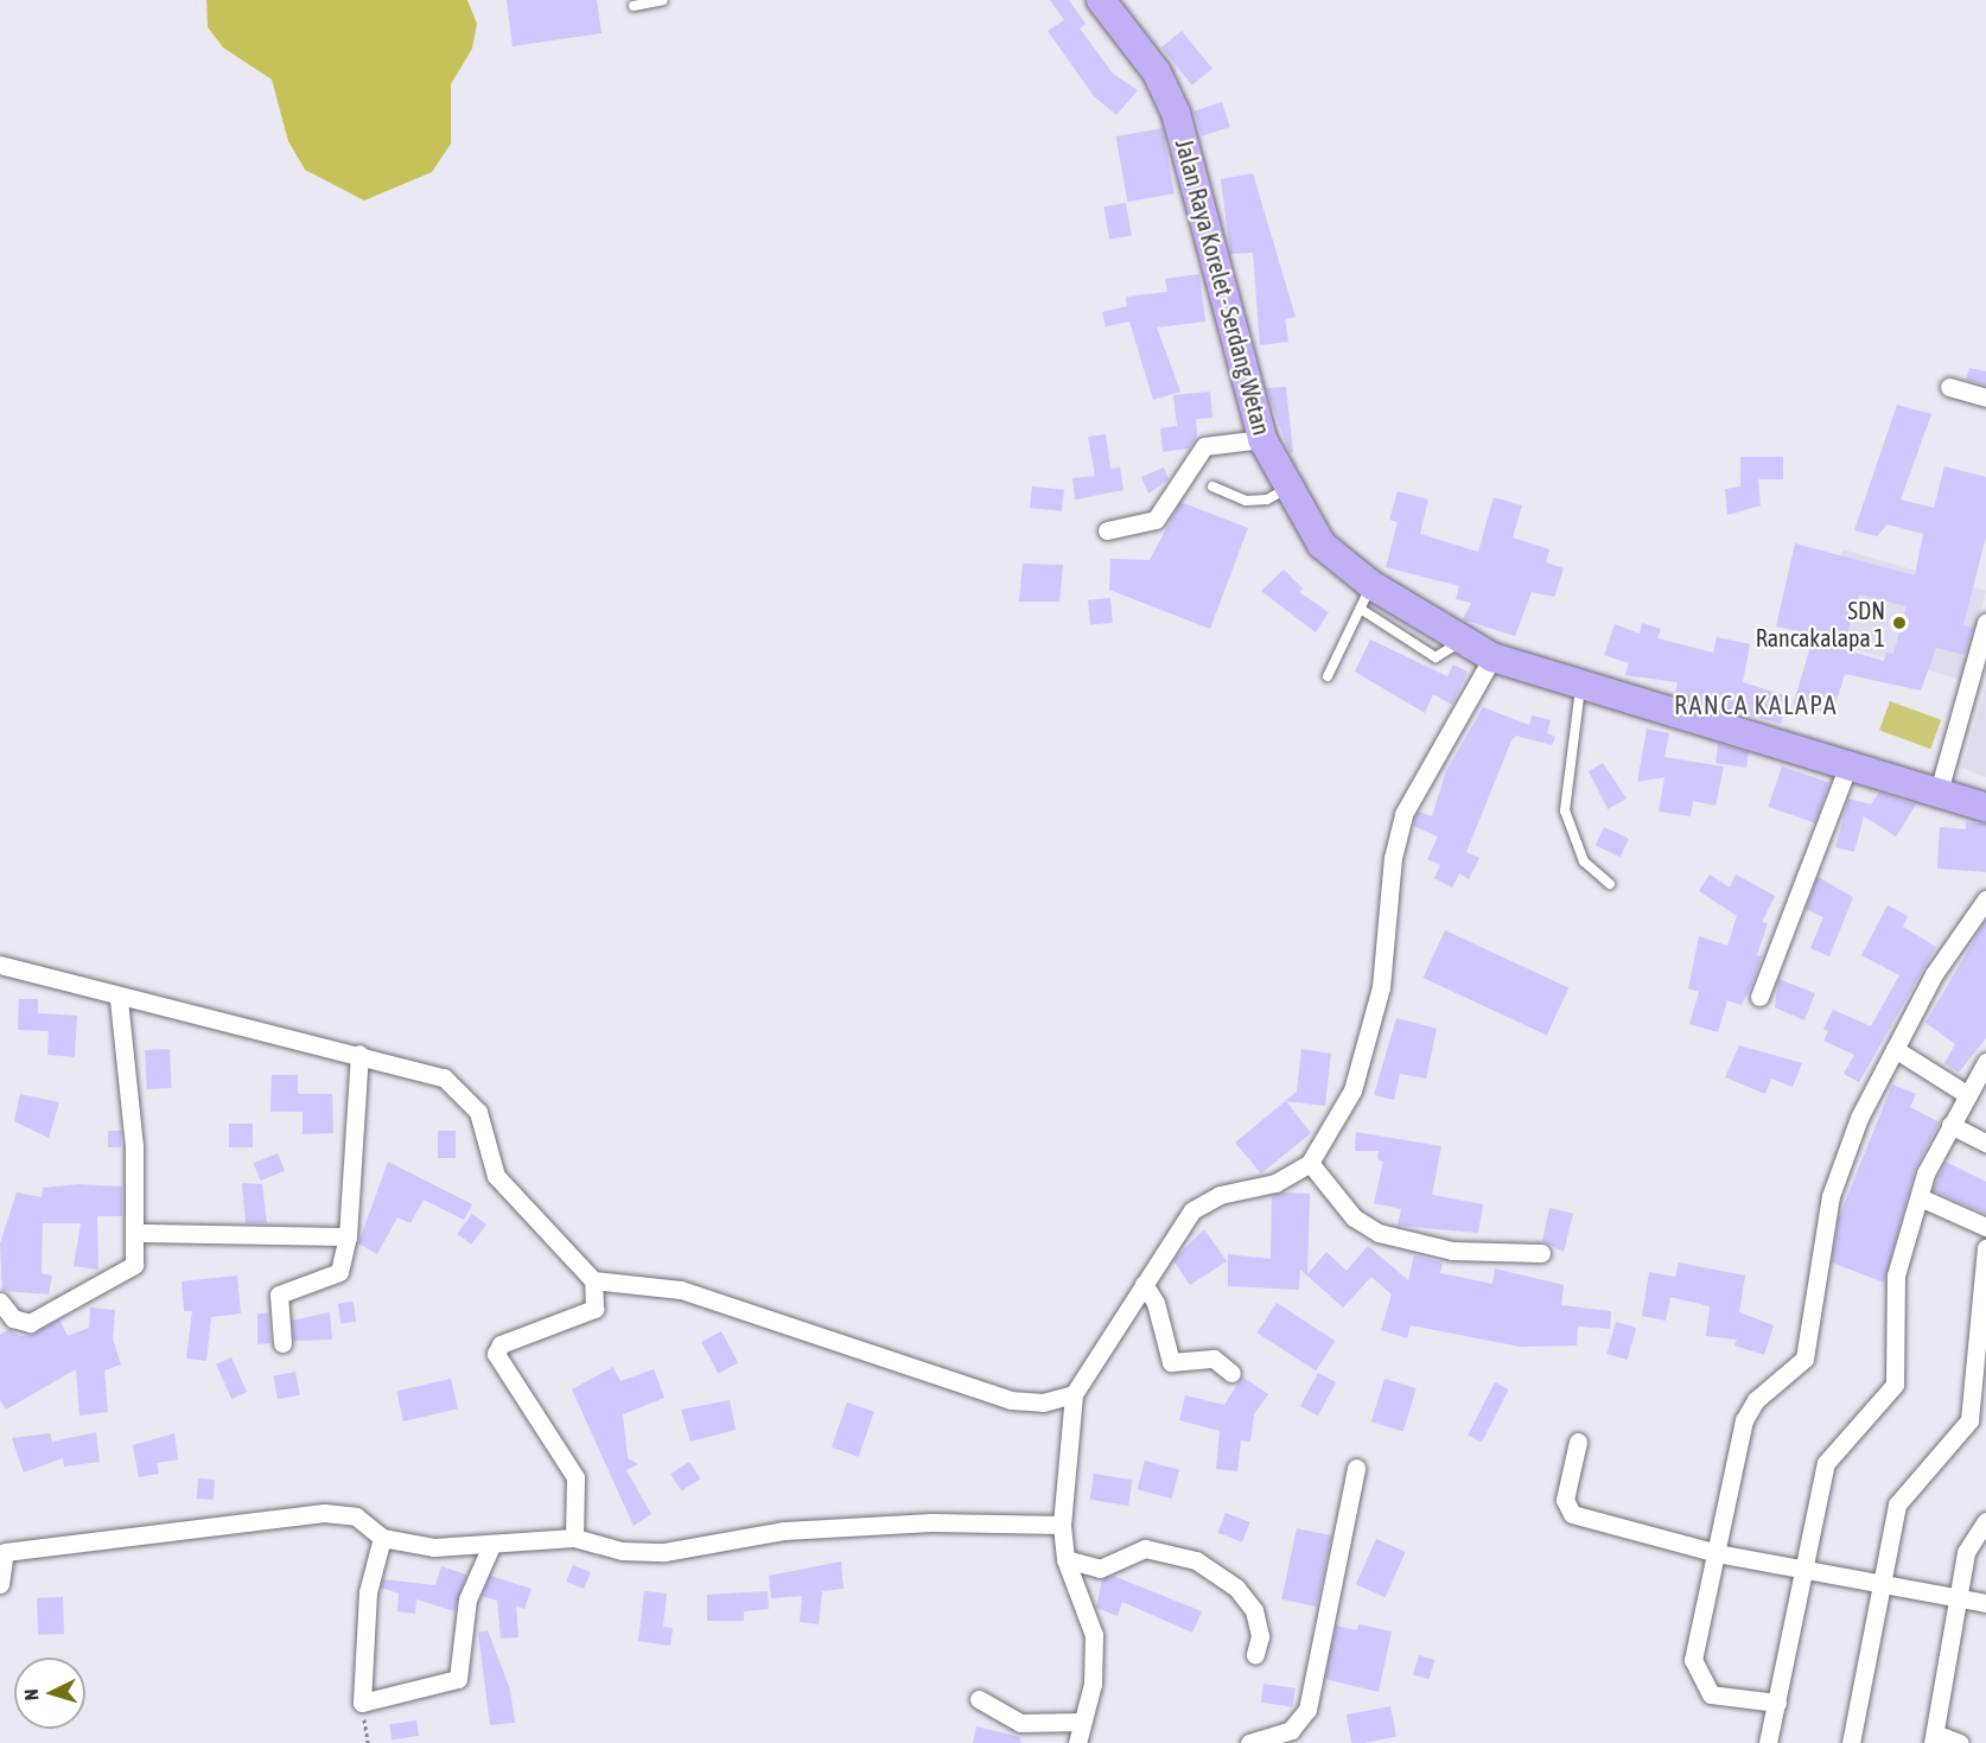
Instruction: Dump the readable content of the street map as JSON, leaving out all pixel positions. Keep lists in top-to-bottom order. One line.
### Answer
{"streets":{"main road":["Jalan Raya Korelet - Serdang Wetan"]},"districts":["RANCA KALAPA"],"places":["SDN Rancakalapa 1"],"north":"left"}
